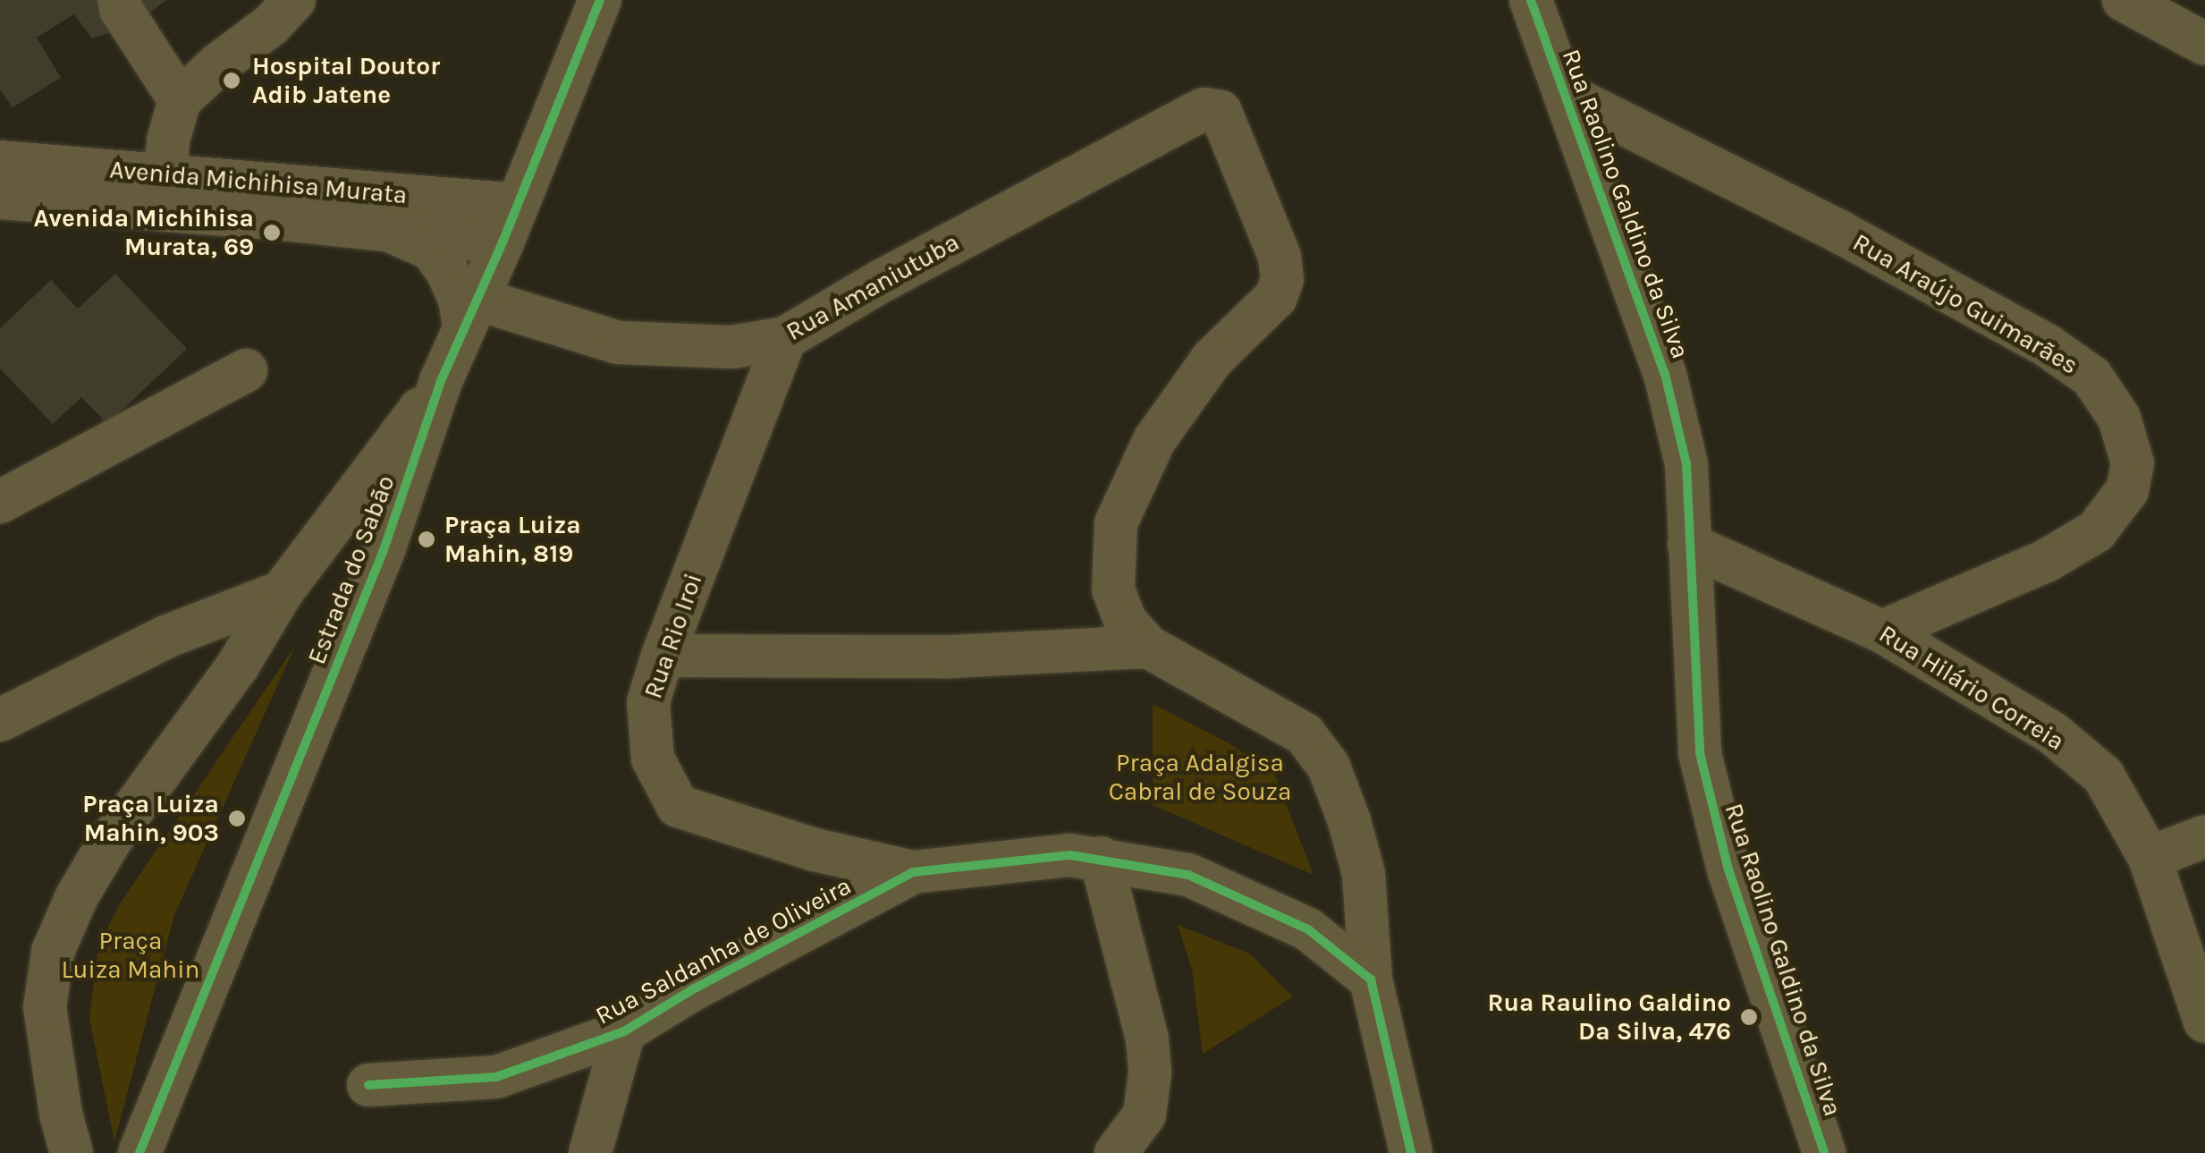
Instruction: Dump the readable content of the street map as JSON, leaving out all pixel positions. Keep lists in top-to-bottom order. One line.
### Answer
{"streets":{"street":["Avenida Michihisa Murata","Rua Raolino Galdino da Silva","Rua Amaniutuba","Rua Araújo Guimarães","Estrada do Sabão","Rua Rio Iroi","Rua Hilário Correia","Rua Saldanha de Oliveira"]},"crossings":[["Avenida Michihisa Murata","Estrada do Sabão"],["Rua Raolino Galdino da Silva","Rua Araújo Guimarães"],["Rua Raolino Galdino da Silva","Rua Hilário Correia"],["Rua Amaniutuba","Estrada do Sabão"],["Rua Amaniutuba","Rua Rio Iroi"],["Rua Araújo Guimarães","Rua Hilário Correia"],["Rua Rio Iroi","Rua Saldanha de Oliveira"]],"parks":["Praça Adalgisa Cabral de Souza","Praça Luiza Mahin"],"places":["Hospital Doutor Adib Jatene","Avenida Michihisa Murata, 69","Praça Luiza Mahin, 819","Praça Luiza Mahin, 903","Rua Raulino Galdino Da Silva, 476"]}
